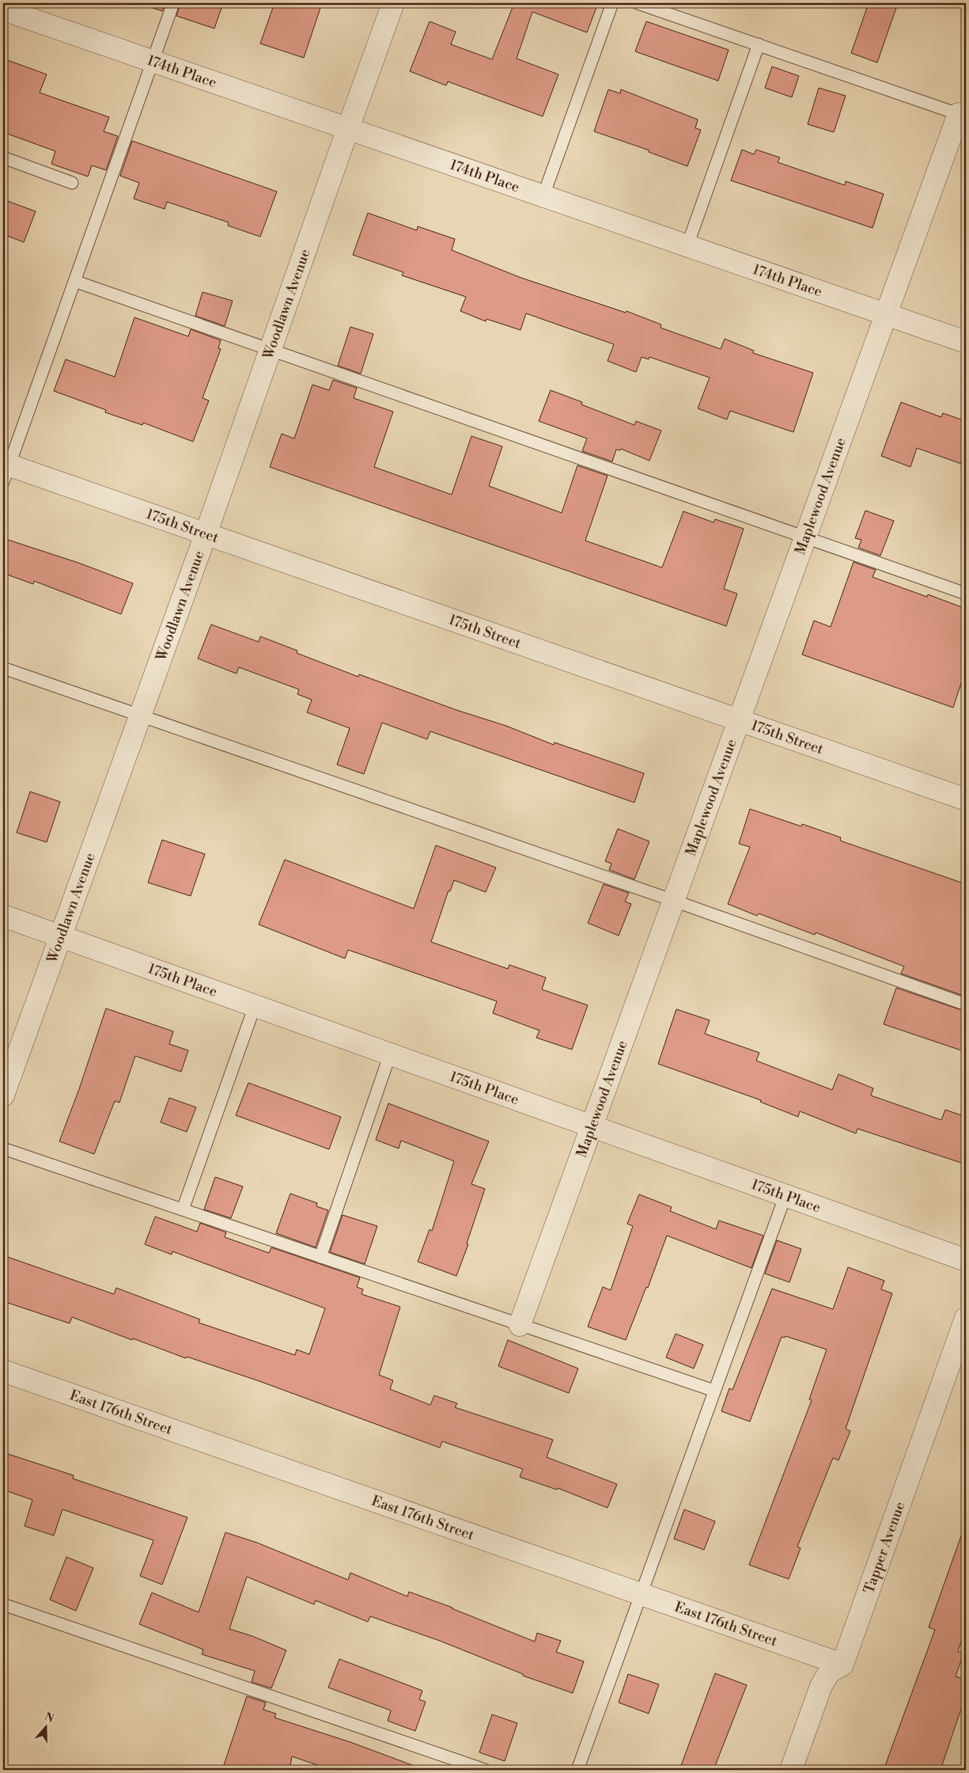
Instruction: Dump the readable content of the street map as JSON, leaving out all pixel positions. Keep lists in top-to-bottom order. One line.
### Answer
{"streets":{"street":["174th Place","Woodlawn Avenue","Maplewood Avenue","175th Street","175th Place","East 176th Street","Tapper Avenue"]},"crossings":[["174th Place","Woodlawn Avenue"],["174th Place","Maplewood Avenue"],["Woodlawn Avenue","175th Street"],["Woodlawn Avenue","175th Place"],["Maplewood Avenue","175th Street"],["Maplewood Avenue","175th Place"],["East 176th Street","Tapper Avenue"]],"north":"top"}
